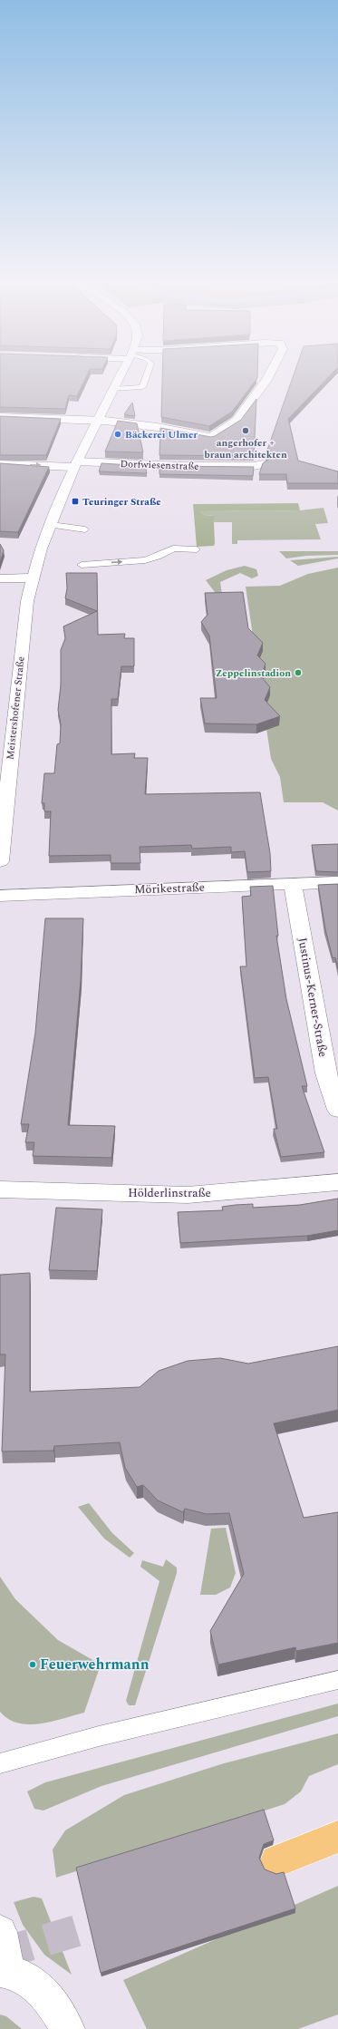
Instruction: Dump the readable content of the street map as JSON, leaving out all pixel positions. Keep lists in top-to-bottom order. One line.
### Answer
{"streets":{"street":["Dorfwiesenstraße","Meistershofener Straße","Mörikestraße","Justinus-Kerner-Straße","Hölderlinstraße"]},"crossings":[["Mörikestraße","Justinus-Kerner-Straße"]],"places":{"other":["angerhofer + braun architekten","Bäckerei Ulmer","Zeppelinstadion","Feuerwehrmann"],"transit":["Teuringer Straße"]}}
